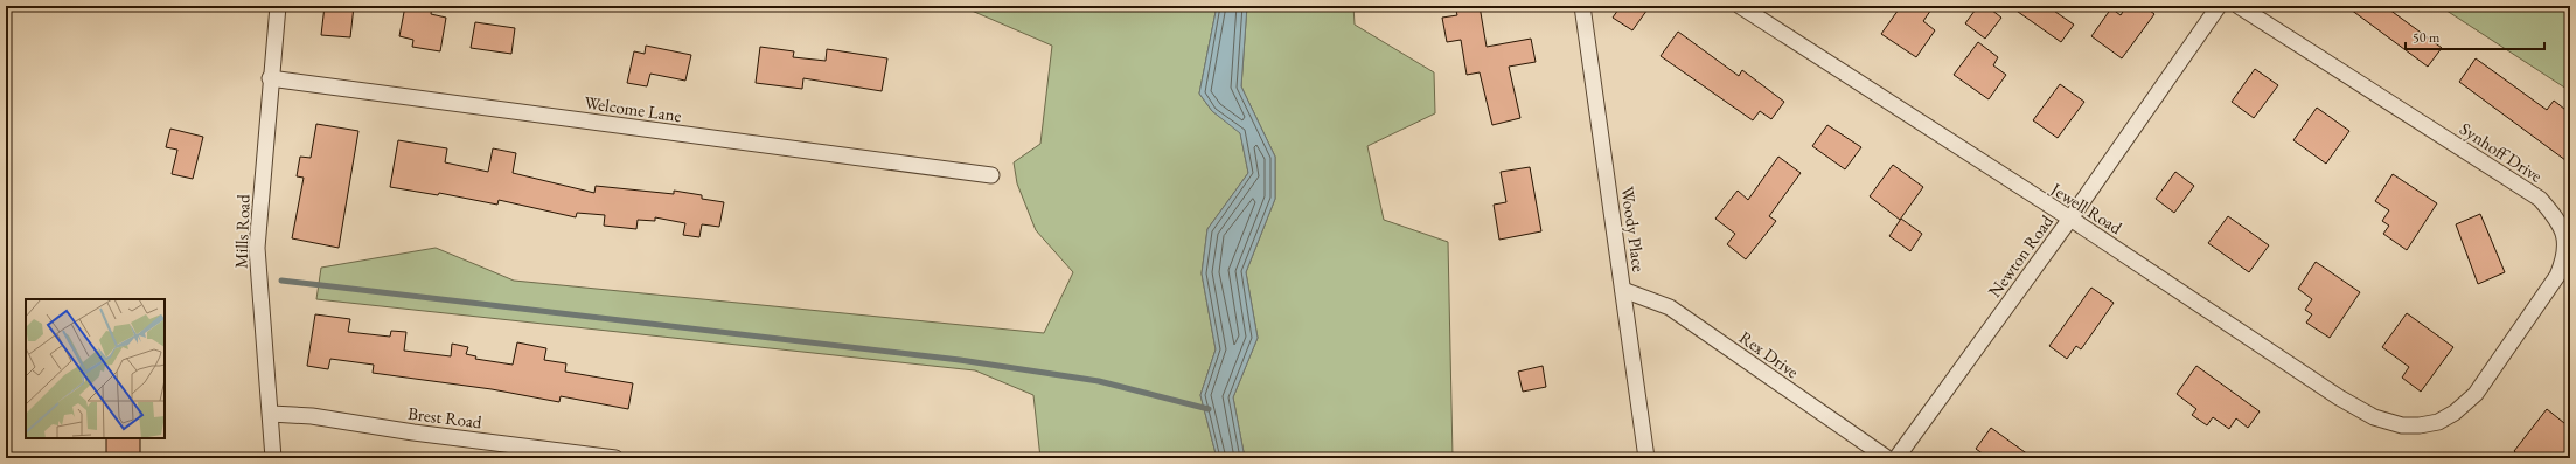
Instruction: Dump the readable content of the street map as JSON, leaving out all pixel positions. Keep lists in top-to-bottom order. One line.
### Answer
{"streets":{"street":["Welcome Lane","Synhoff Drive","Jewell Road","Woody Place","Mills Road","Newton Road","Rex Drive","Brest Road"]},"crossings":[["Welcome Lane","Mills Road"],["Synhoff Drive","Jewell Road"],["Jewell Road","Newton Road"],["Woody Place","Rex Drive"],["Mills Road","Brest Road"]],"scale_bar":"50 m"}
